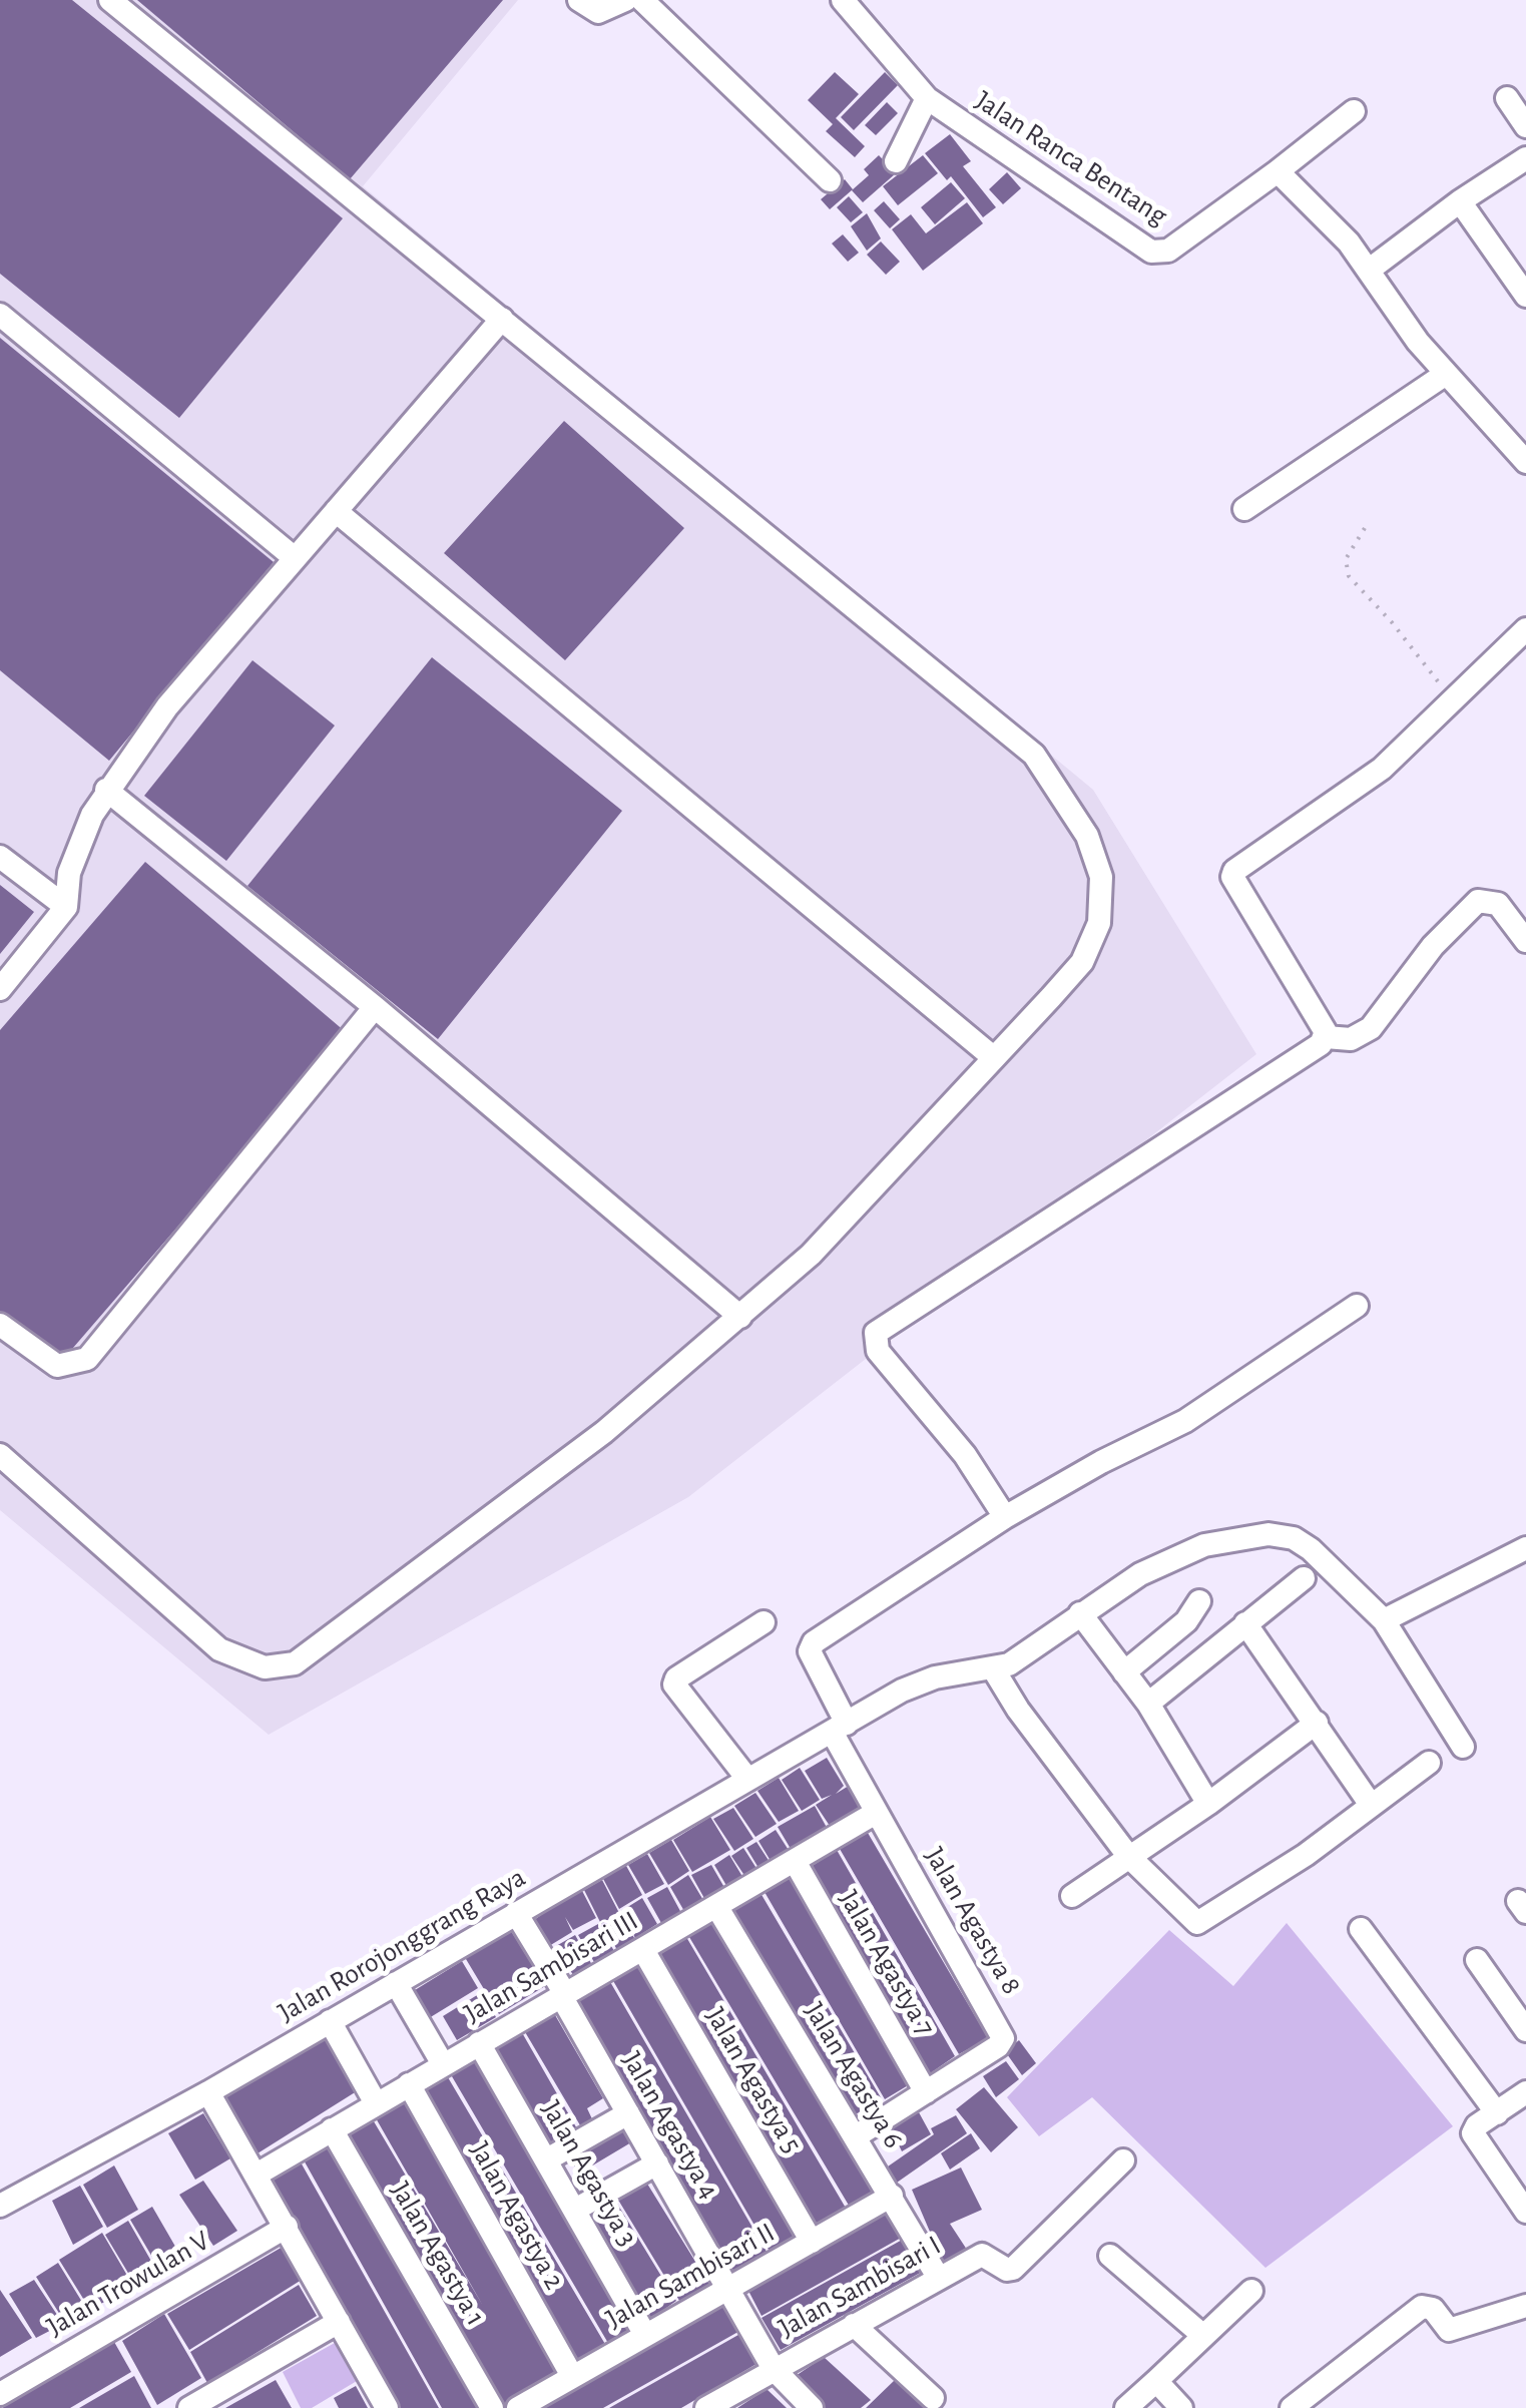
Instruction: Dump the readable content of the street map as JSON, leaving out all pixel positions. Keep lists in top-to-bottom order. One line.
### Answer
{"streets":{"street":["Jalan Ranca Bentang","Jalan Agastya 8","Jalan Rorojonggrang Raya","Jalan Agastya 7","Jalan Sambisari III","Jalan Agastya 6","Jalan Agastya 5","Jalan Agastya 4","Jalan Agastya 3","Jalan Agastya 2","Jalan Agastya 1","Jalan Sambisari II","Jalan Trowulan V","Jalan Sambisari I"]},"crossings":[["Jalan Agastya 8","Jalan Rorojonggrang Raya"],["Jalan Agastya 8","Jalan Agastya 7"],["Jalan Agastya 8","Jalan Sambisari III"],["Jalan Agastya 8","Jalan Agastya 6"],["Jalan Rorojonggrang Raya","Jalan Agastya 4"],["Jalan Agastya 7","Jalan Sambisari III"],["Jalan Sambisari III","Jalan Agastya 6"],["Jalan Sambisari III","Jalan Agastya 5"],["Jalan Sambisari III","Jalan Agastya 4"],["Jalan Sambisari III","Jalan Agastya 3"],["Jalan Sambisari III","Jalan Agastya 2"],["Jalan Sambisari III","Jalan Agastya 1"],["Jalan Agastya 6","Jalan Sambisari II"],["Jalan Agastya 6","Jalan Sambisari I"],["Jalan Agastya 5","Jalan Sambisari II"],["Jalan Agastya 4","Jalan Sambisari II"],["Jalan Agastya 4","Jalan Sambisari I"],["Jalan Agastya 3","Jalan Sambisari II"],["Jalan Agastya 2","Jalan Sambisari II"]]}
